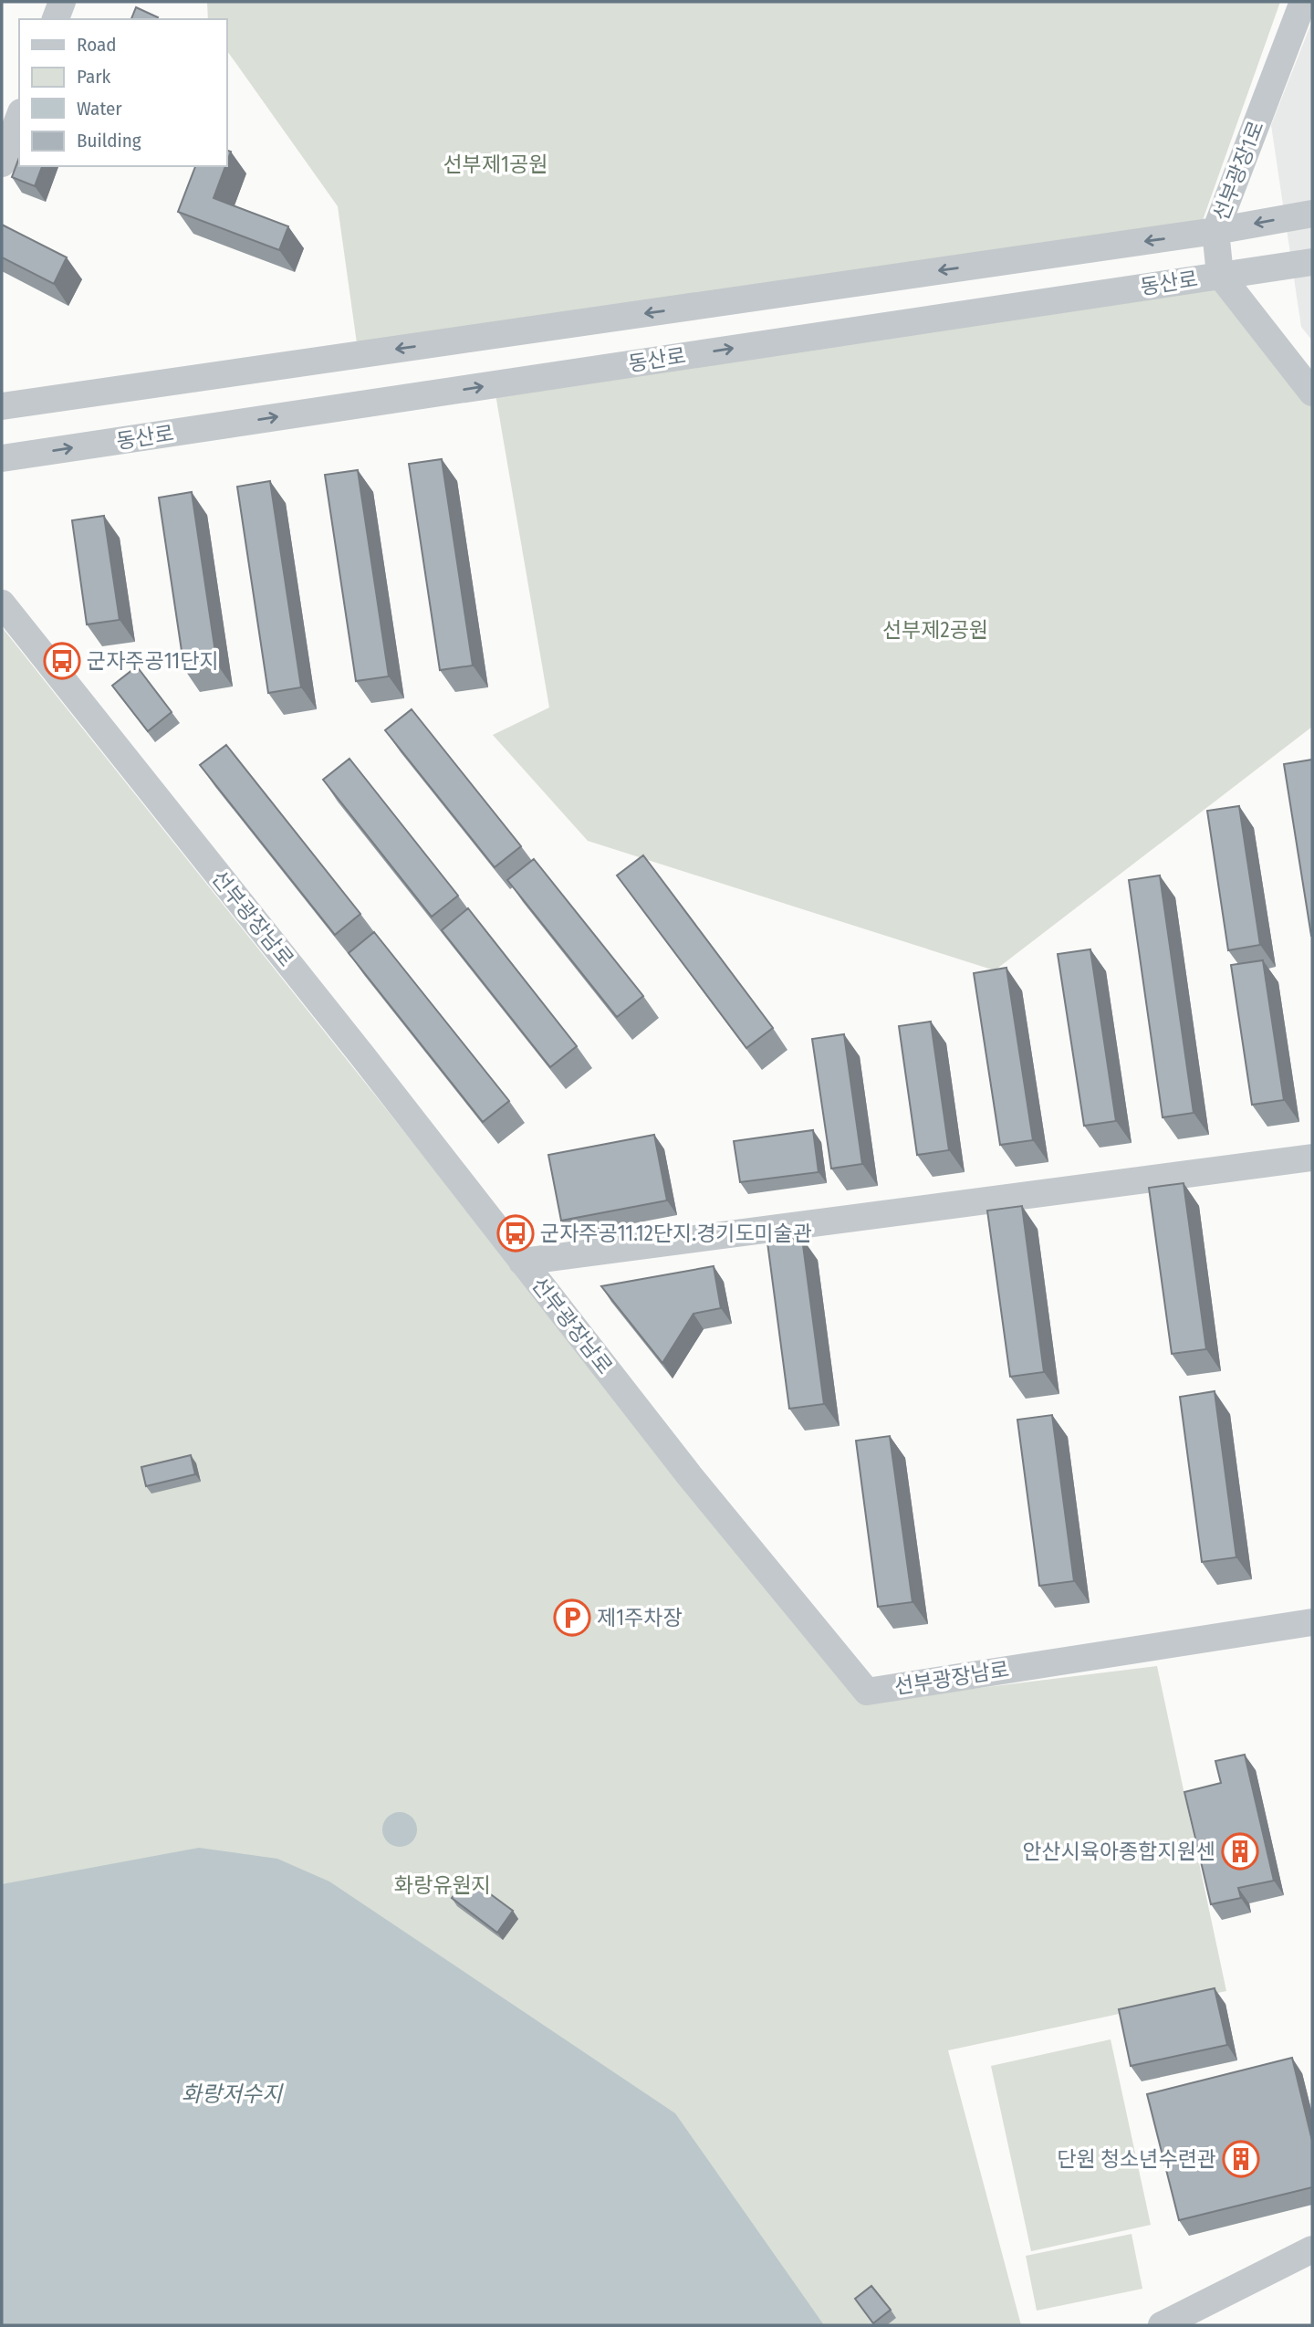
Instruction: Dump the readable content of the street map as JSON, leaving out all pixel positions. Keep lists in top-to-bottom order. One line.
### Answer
{"streets":{"street":["선부광장1로","동산로","선부광장남로"]},"crossings":[["선부광장1로","동산로"]],"water":["화랑저수지"],"parks":["선부제1공원","선부제2공원","화랑유원지"],"places":{"bus stop":["군자주공11단지","군자주공11.12단지.경기도미술관"],"parking":["제1주차장"],"building":["안산시육아종합지원센","단원 청소년수련관"]},"legend":["Road","Park","Water","Building"]}
